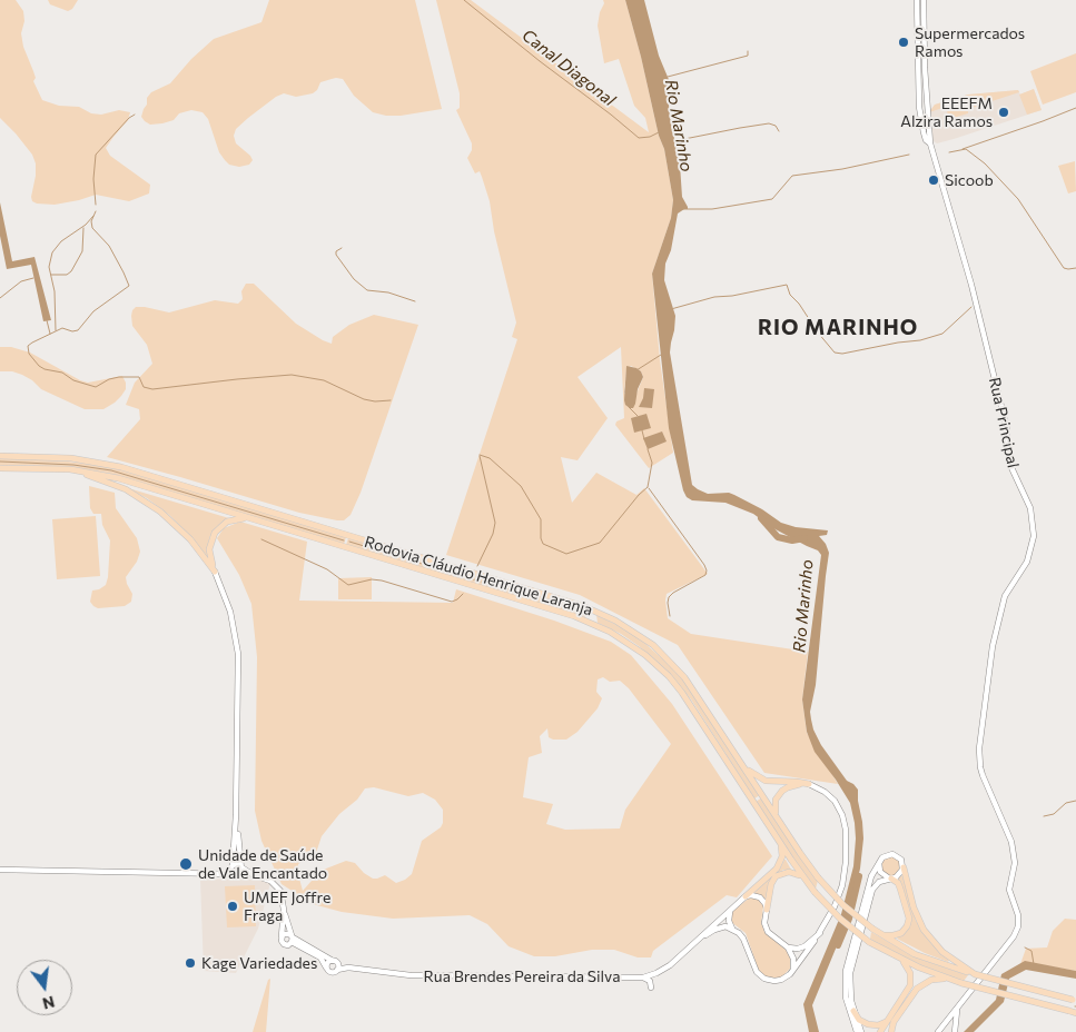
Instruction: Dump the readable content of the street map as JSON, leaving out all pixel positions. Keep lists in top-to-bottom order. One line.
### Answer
{"streets":{"main road":["Rua Principal","Rodovia Cláudio Henrique Laranja","Rua Brendes Pereira da Silva"]},"districts":["RIO MARINHO"],"water":["Canal Diagonal","Rio Marinho"],"places":["Supermercados Ramos","EEEFM Alzira Ramos","Sicoob","Unidade de Saúde de Vale Encantado","UMEF Joffre Fraga","Kage Variedades"],"north":"bottom"}
